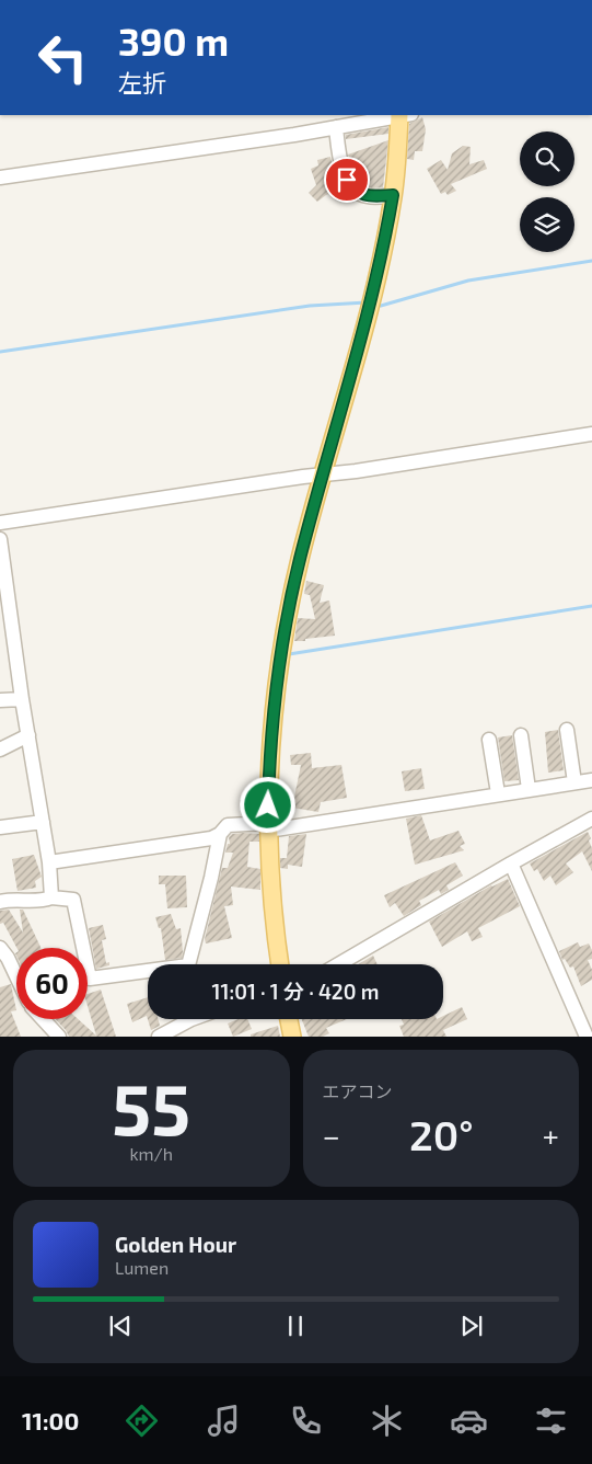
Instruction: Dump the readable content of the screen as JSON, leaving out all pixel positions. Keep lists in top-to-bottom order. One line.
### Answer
{"page":{"turn":["390 m","左折"],"limit":"60","trip":"11:01 · 1 分 · 420 m","tile":[["55","km/h"],"エアコン"],"heat":["−","20°","+"],"song":["Golden Hour","Lumen"],"tabs":"11:00"}}
